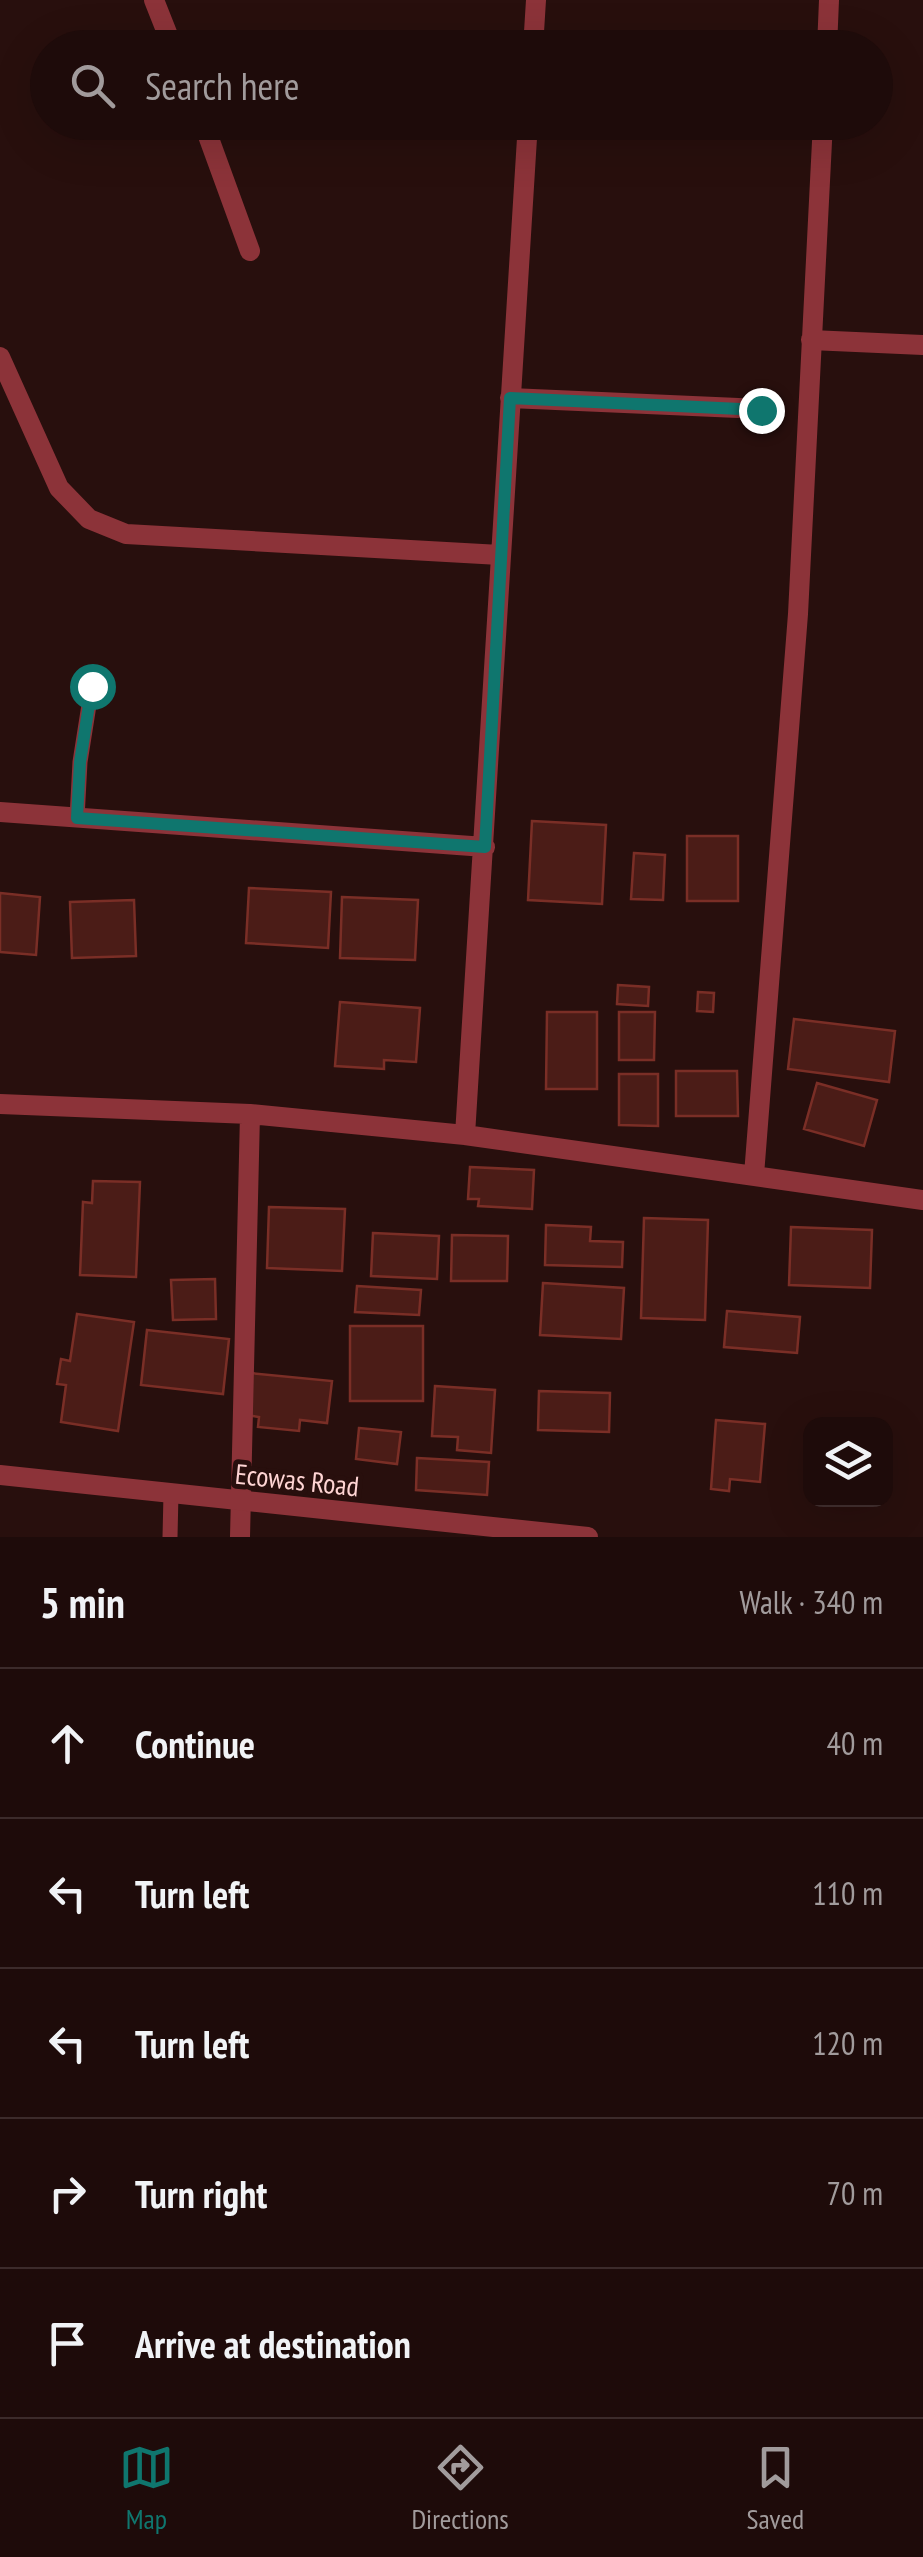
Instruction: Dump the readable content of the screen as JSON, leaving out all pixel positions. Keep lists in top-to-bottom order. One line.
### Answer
{"streets":{"street":["Ecowas Road"]},"page":{"search":"Search here","heading":["5 min","Walk · 340 m"],"list":[["Continue","40 m"],["Turn left","110 m"],["Turn left","120 m"],["Turn right","70 m"],"Arrive at destination"],"nav":["Map","Directions","Saved"]}}
